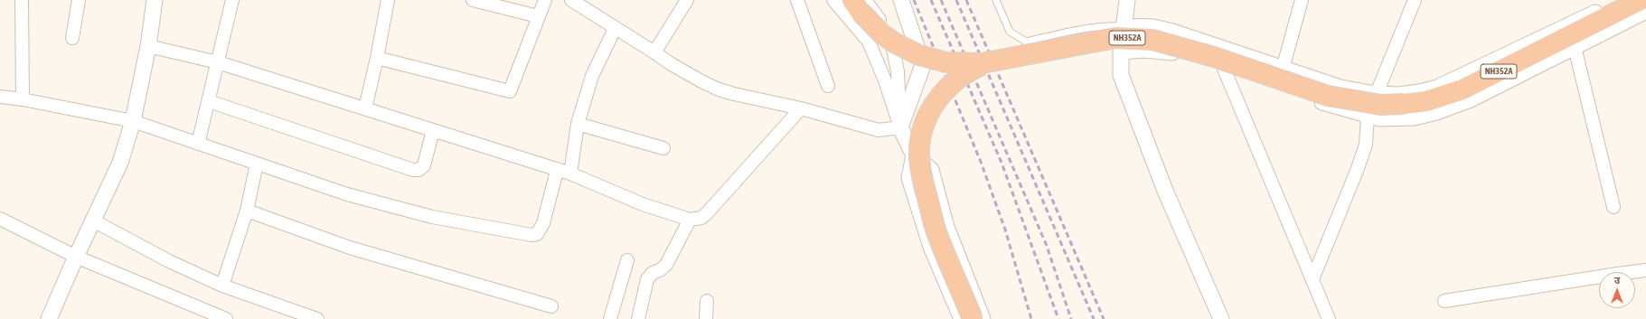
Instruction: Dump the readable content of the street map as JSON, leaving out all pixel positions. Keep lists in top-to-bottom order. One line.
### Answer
{"streets":{"highway":["NH352A"]},"north":"top"}
